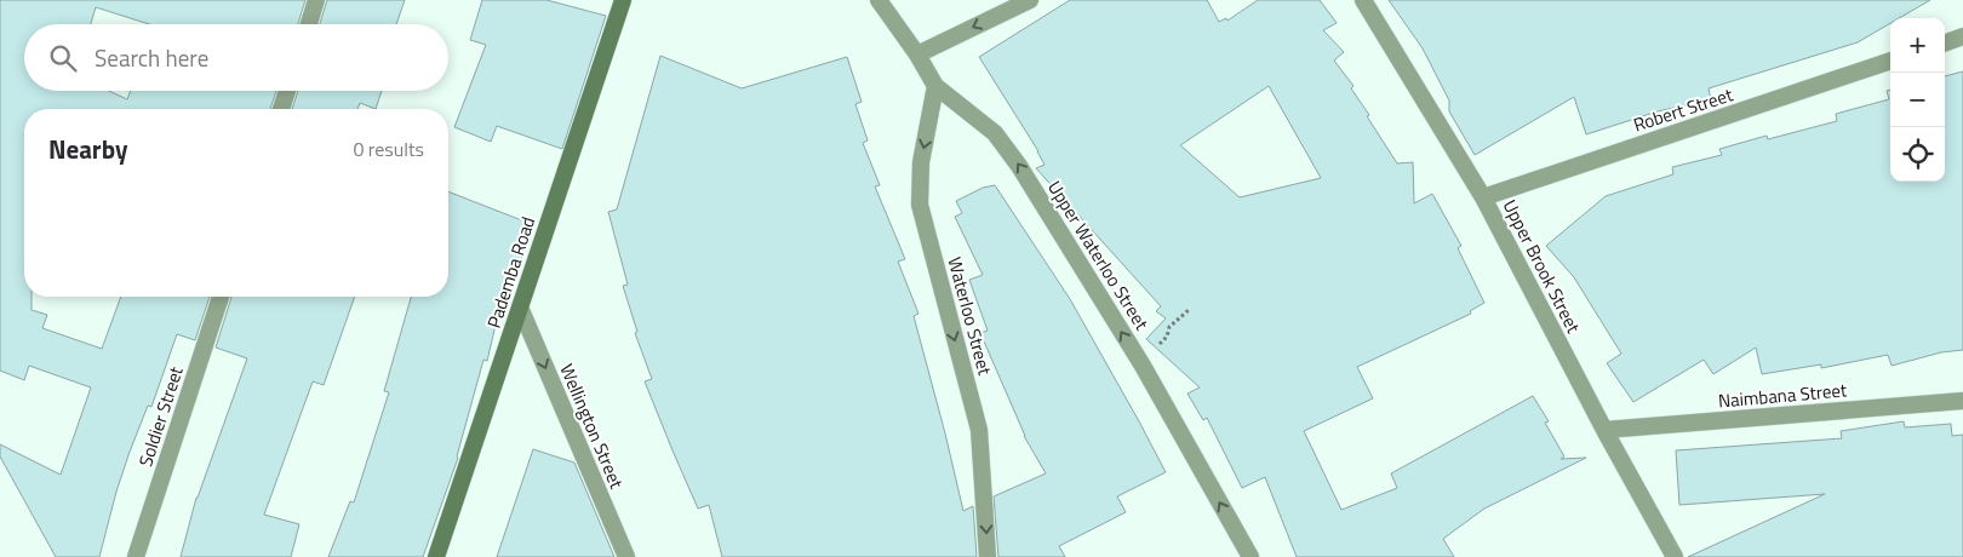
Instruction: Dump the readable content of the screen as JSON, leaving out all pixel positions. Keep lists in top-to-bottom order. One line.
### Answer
{"streets":{"main road":["Pademba Road"],"street":["Robert Street","Upper Waterloo Street","Upper Brook Street","Waterloo Street","Naimbana Street","Soldier Street","Wellington Street"]},"crossings":[["Robert Street","Upper Brook Street"],["Upper Waterloo Street","Waterloo Street"],["Upper Brook Street","Naimbana Street"],["Pademba Road","Wellington Street"]],"one_way":["Upper Waterloo Street","Waterloo Street","Wellington Street"],"page":{"map_buttons":["+","−"],"search":"Search here","heading":["Nearby","0 results"]}}
